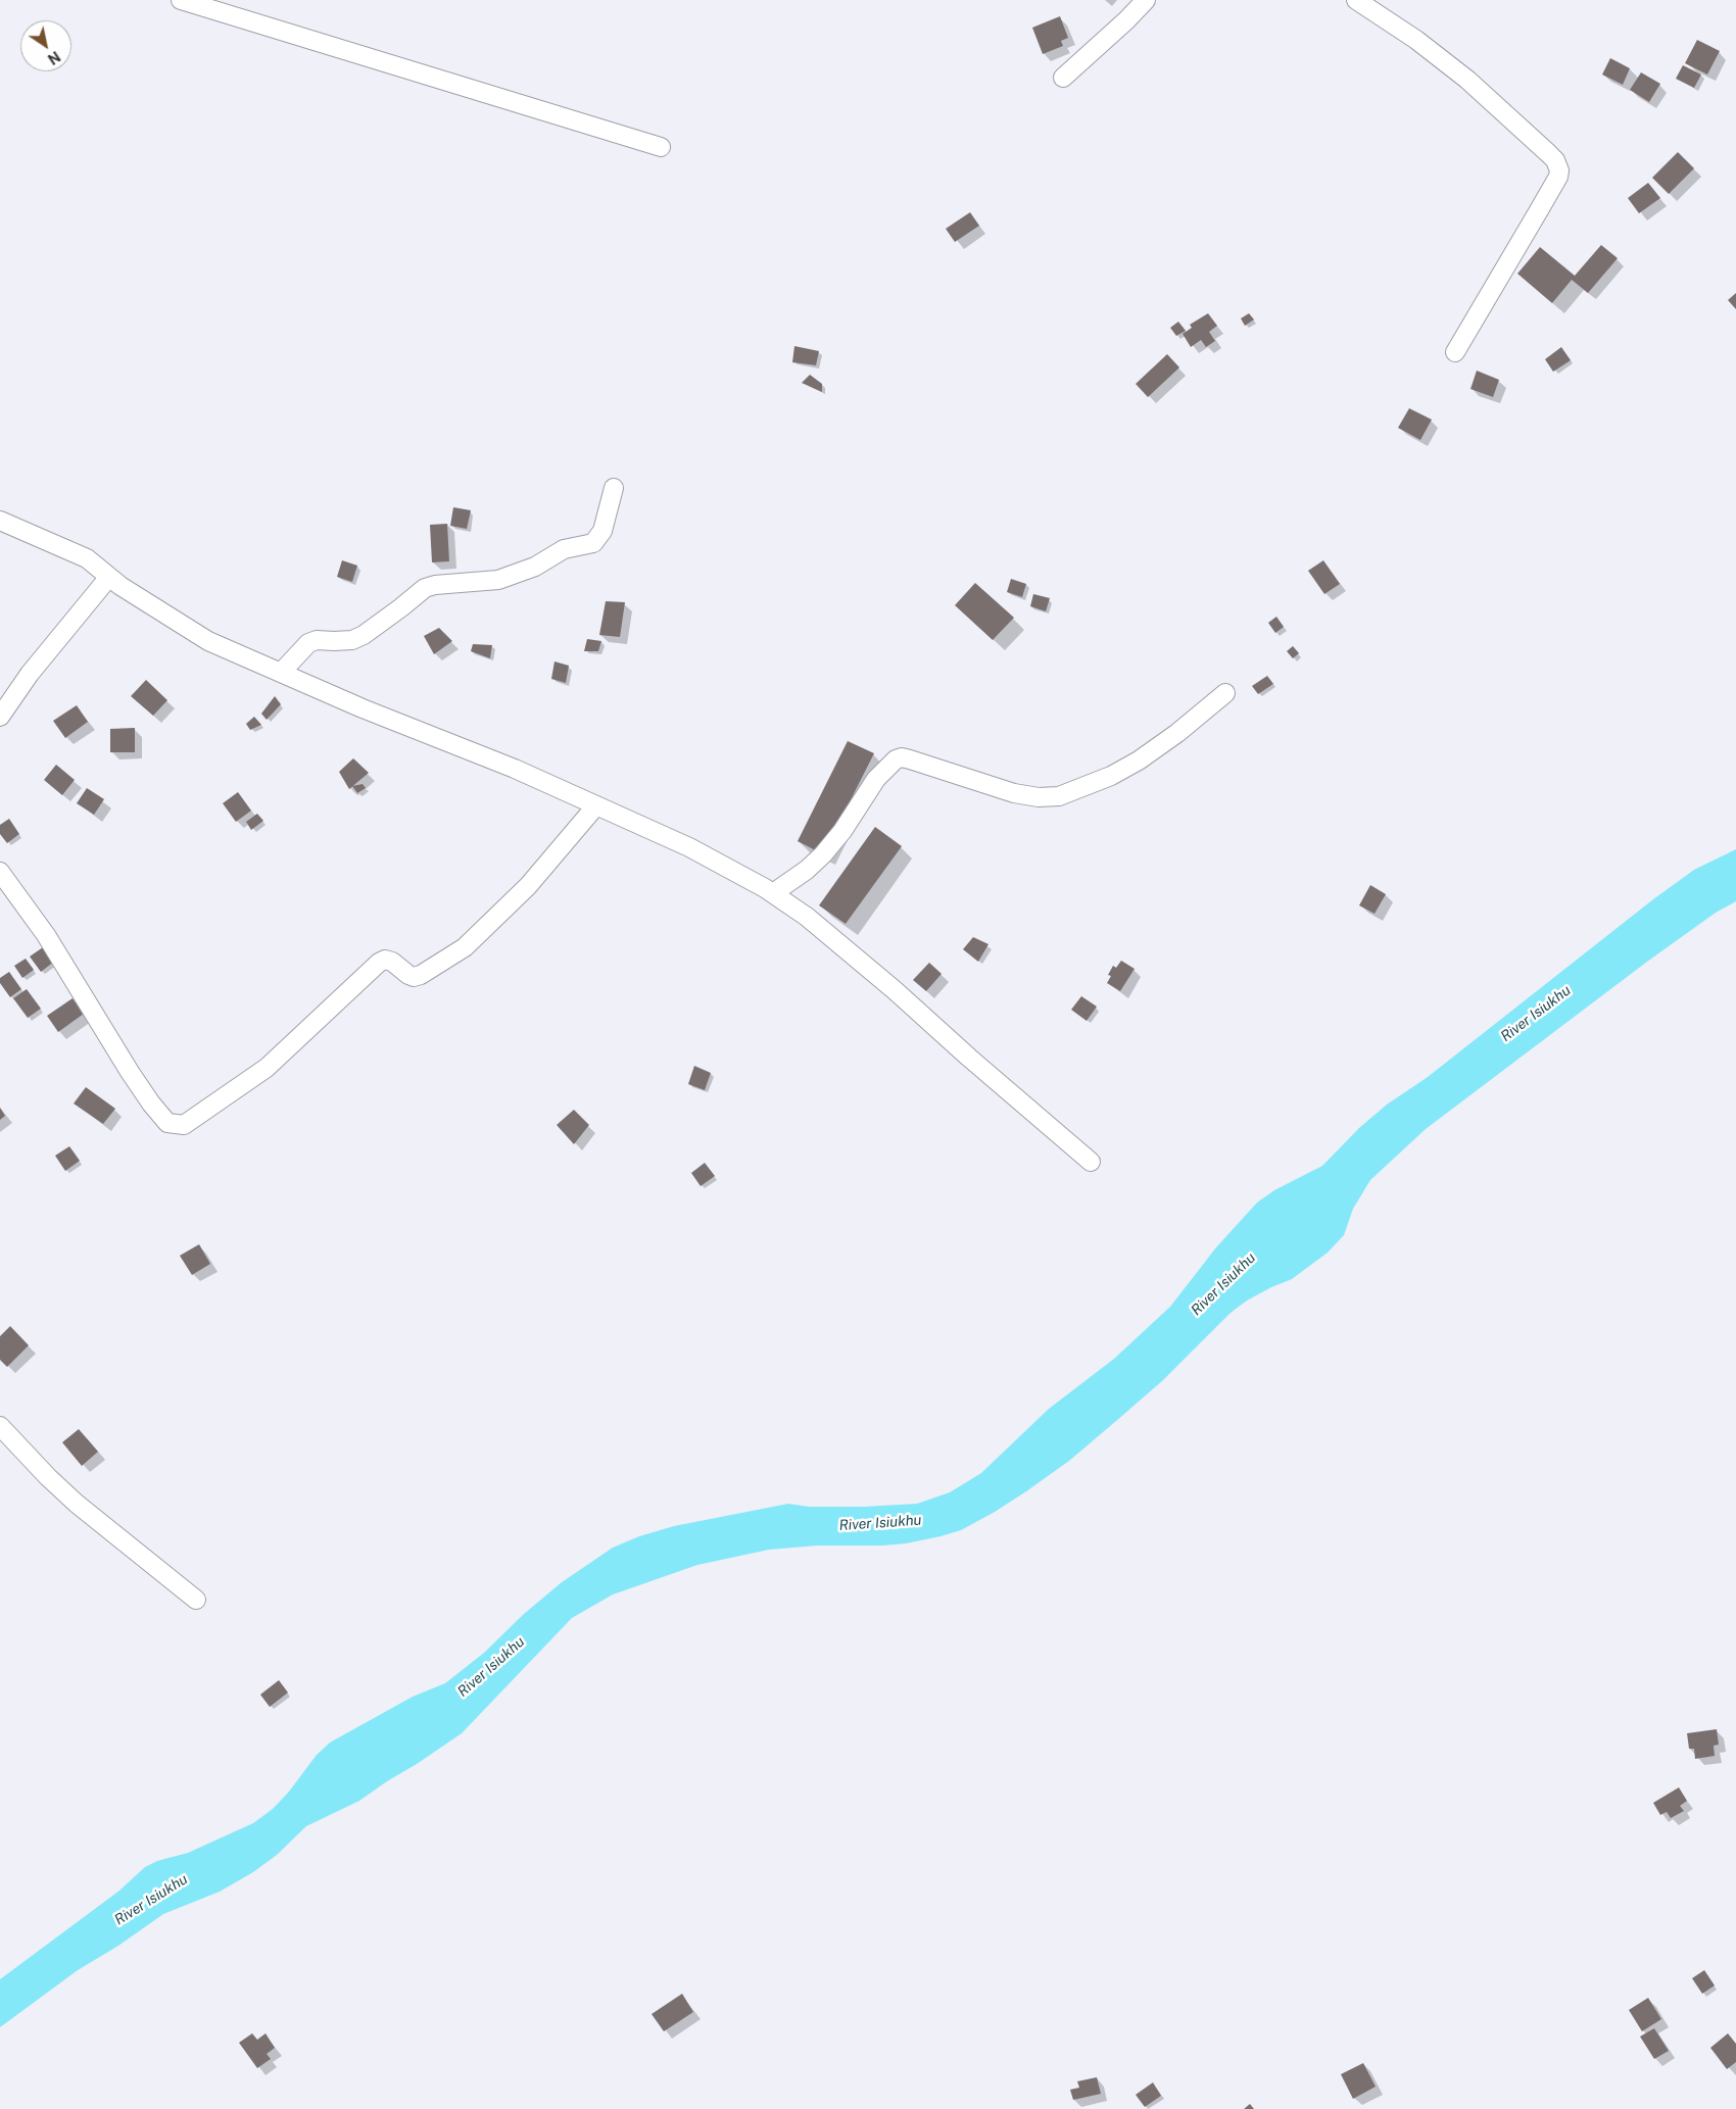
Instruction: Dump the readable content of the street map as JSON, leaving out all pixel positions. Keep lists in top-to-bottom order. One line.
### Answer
{"water":["River Isiukhu"],"north":"bottom right"}
